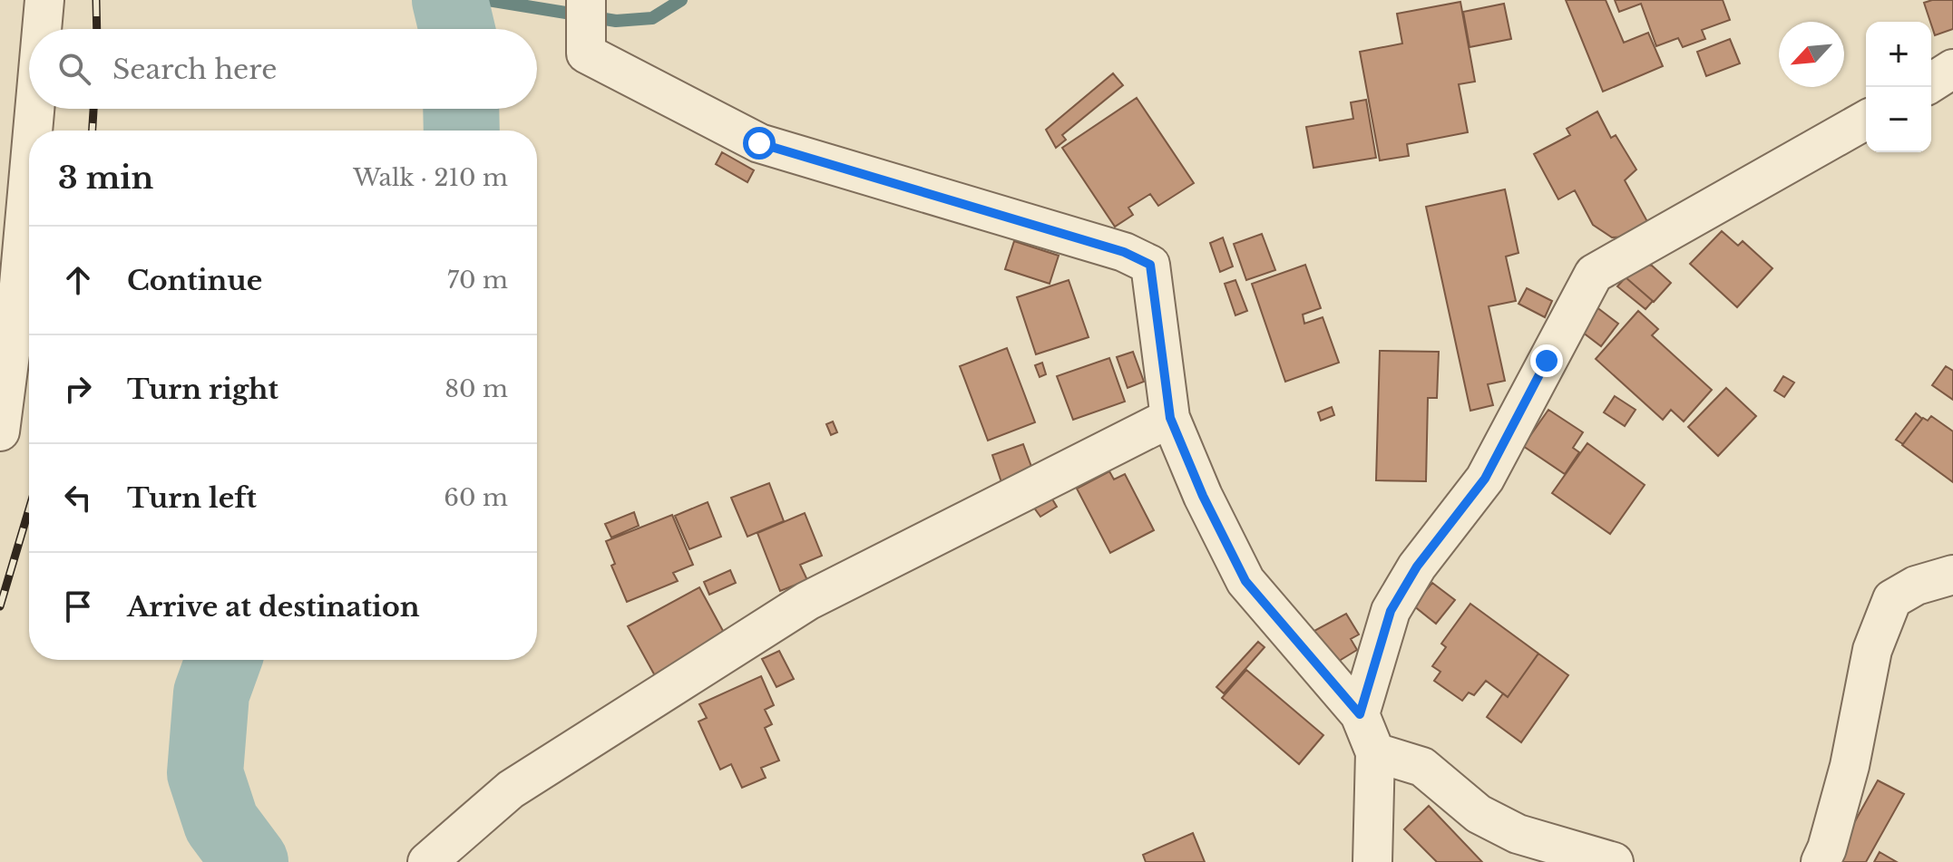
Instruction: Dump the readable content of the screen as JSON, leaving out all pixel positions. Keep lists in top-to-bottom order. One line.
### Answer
{"north":"bottom left","page":{"map_buttons":["+","−"],"search":"Search here","heading":["3 min","Walk · 210 m"],"list":[["Continue","70 m"],["Turn right","80 m"],["Turn left","60 m"],"Arrive at destination"]}}
